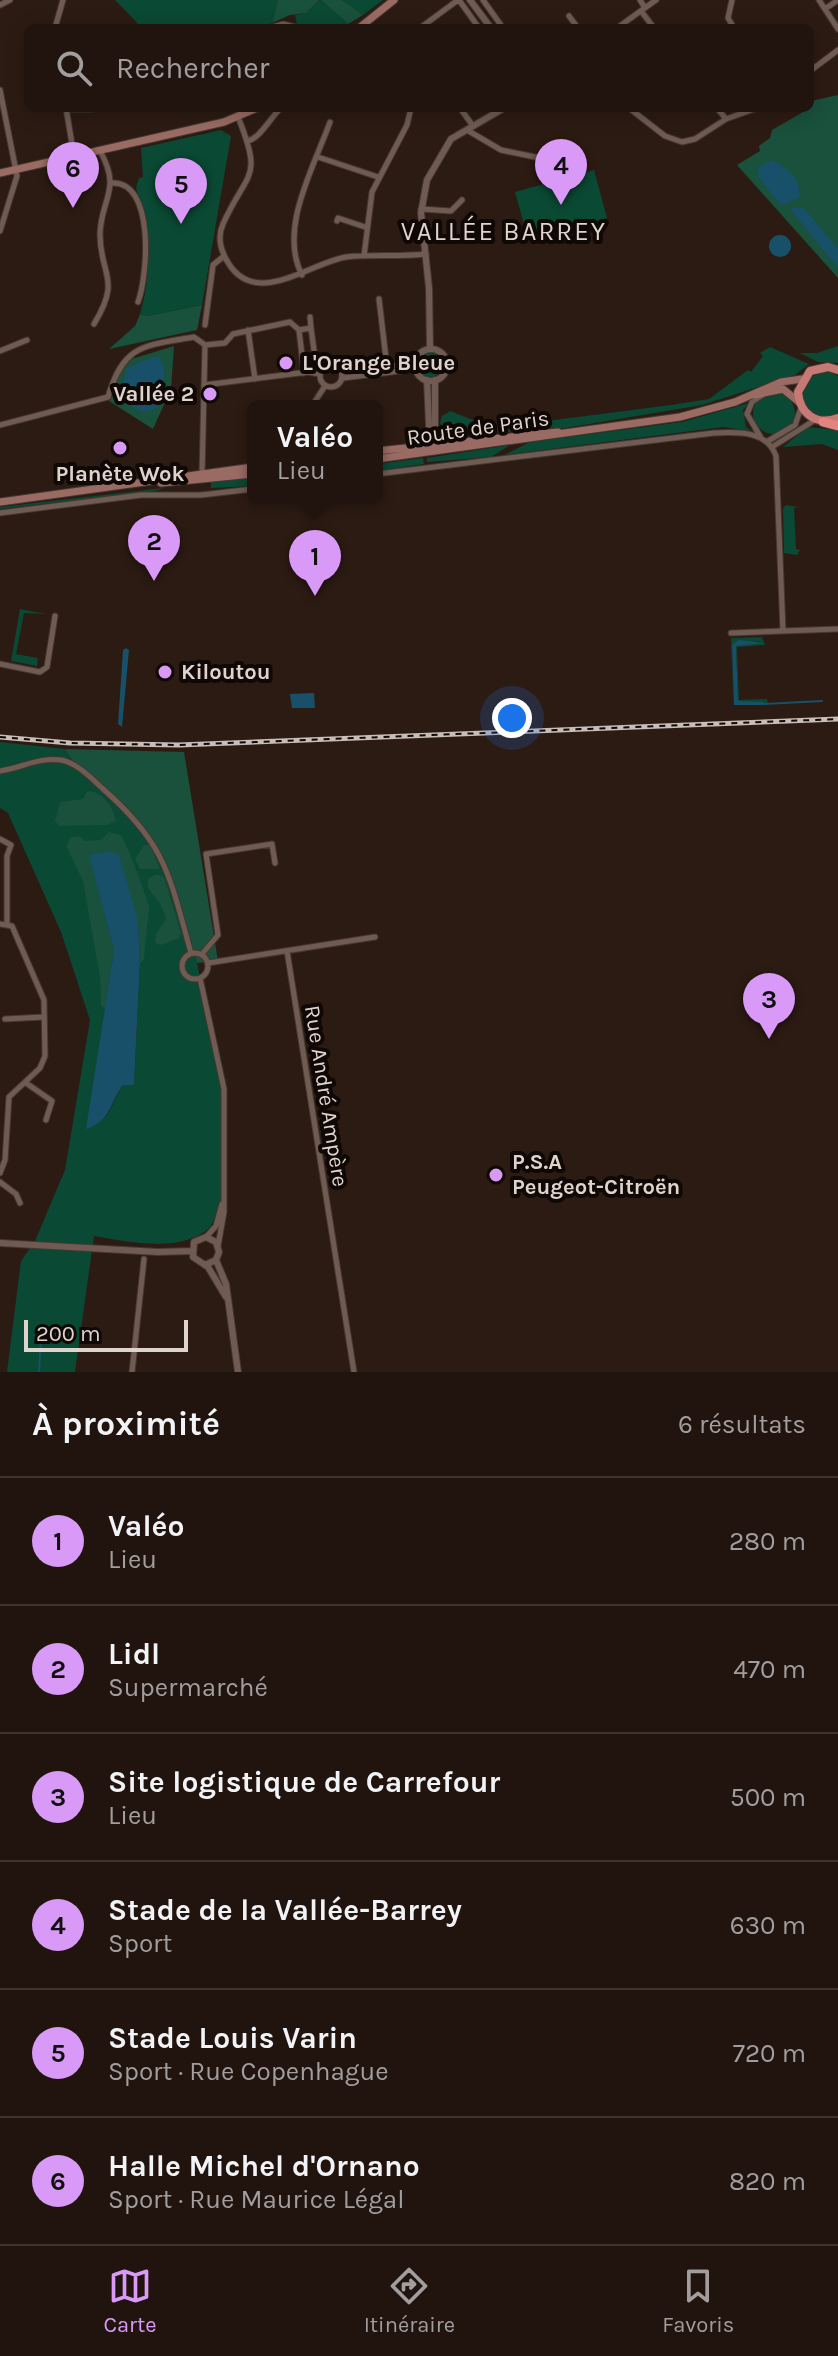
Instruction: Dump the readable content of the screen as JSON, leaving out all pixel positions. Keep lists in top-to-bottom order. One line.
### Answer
{"streets":{"main road":["Route de Paris"],"street":["Rue André Ampère"]},"districts":["VALLÉE BARREY"],"places":["L'Orange Bleue","Vallée 2","Planète Wok","Kiloutou","P.S.A Peugeot-Citroën"],"scale_bar":"200 m","page":{"search":"Rechercher","pins":["4","6","5","2","1","3"],"popup":["Valéo","Lieu"],"scale":"200 m","heading":["À proximité","6 résultats"],"list":[{"mark":"1","name":"Valéo","note":"Lieu","value":"280 m"},{"mark":"2","name":"Lidl","note":"Supermarché","value":"470 m"},{"mark":"3","name":"Site logistique de Carrefour","note":"Lieu","value":"500 m"},{"mark":"4","name":"Stade de la Vallée-Barrey","note":"Sport","value":"630 m"},{"mark":"5","name":"Stade Louis Varin","note":"Sport · Rue Copenhague","value":"720 m"},{"mark":"6","name":"Halle Michel d'Ornano","note":"Sport · Rue Maurice Légal","value":"820 m"}],"nav":["Carte","Itinéraire","Favoris"]}}
